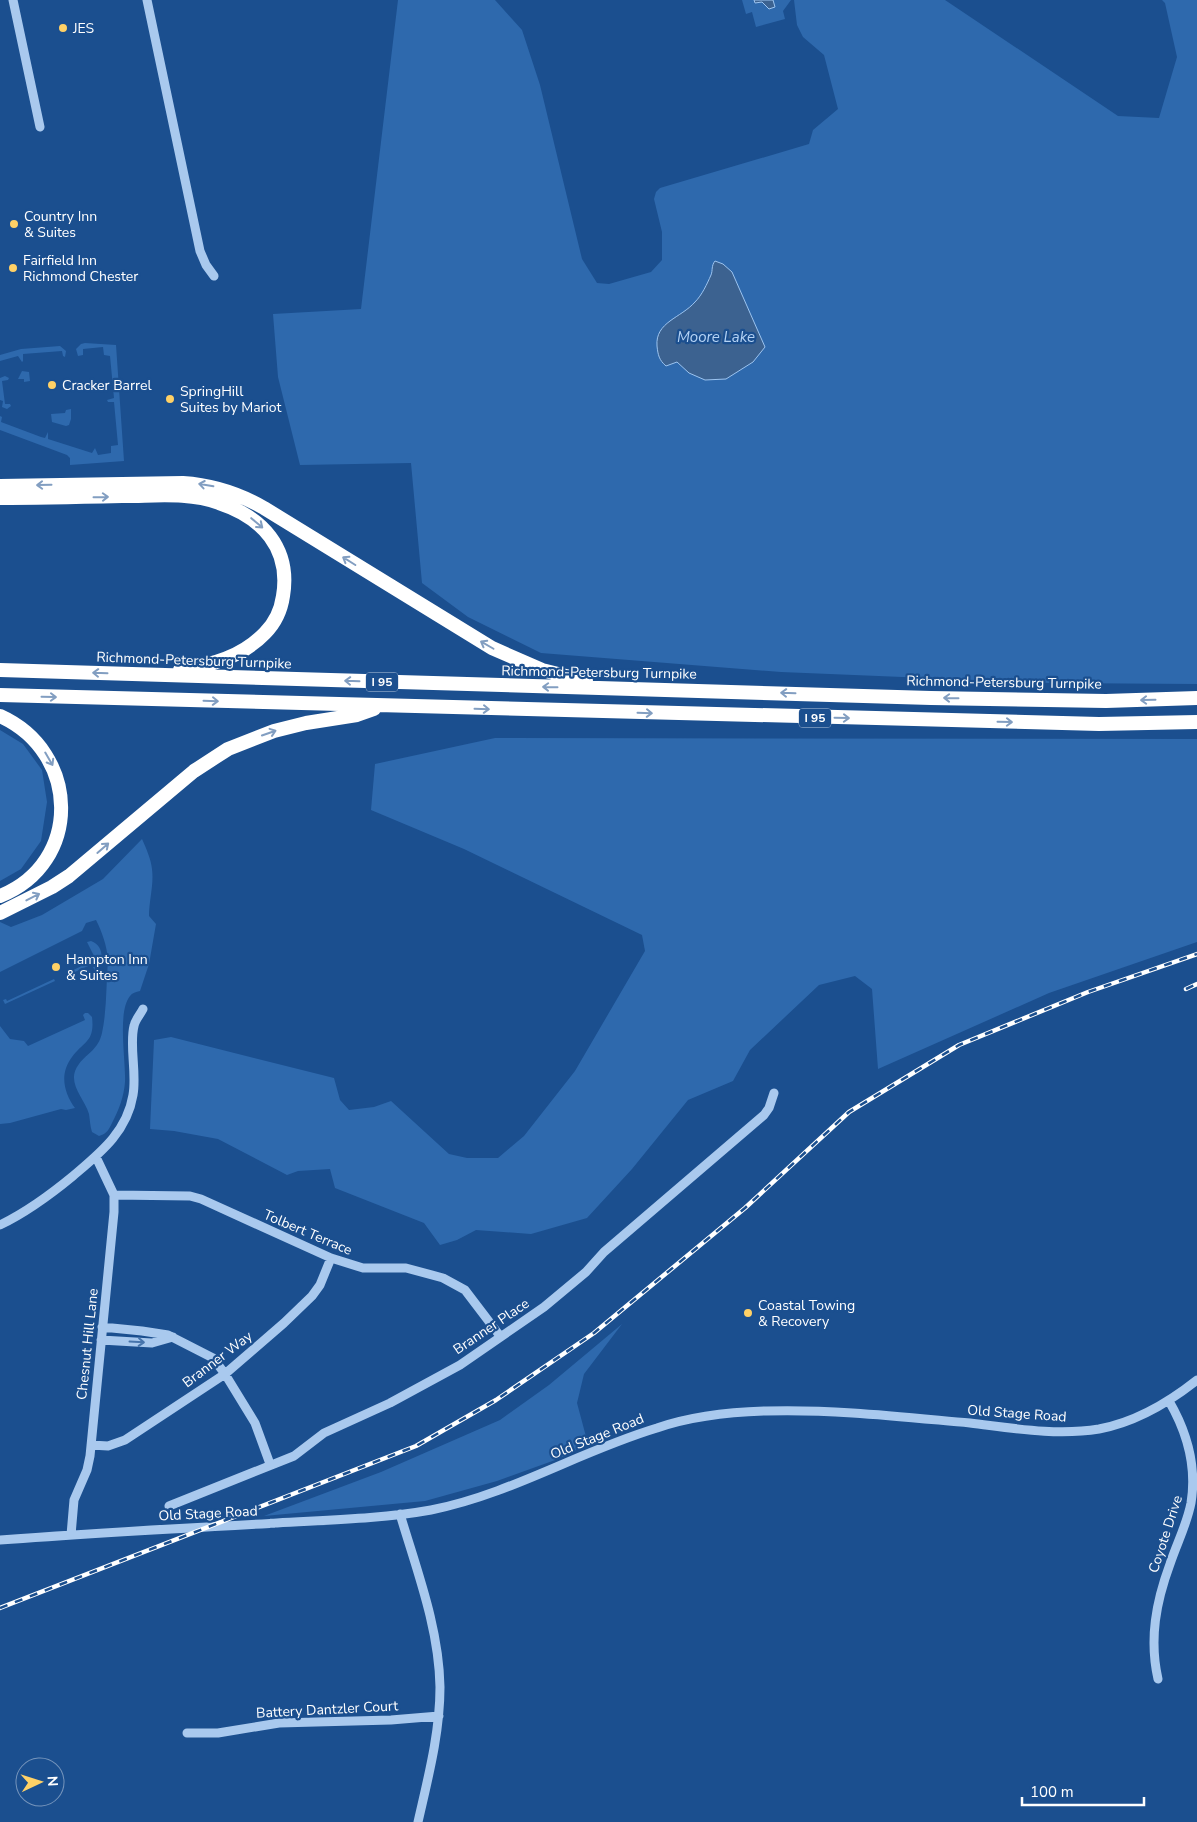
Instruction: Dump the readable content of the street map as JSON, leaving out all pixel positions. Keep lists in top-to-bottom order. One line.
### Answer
{"streets":{"highway":["Richmond-Petersburg Turnpike","I 95"],"street":["Tolbert Terrace","Branner Place","Chesnut Hill Lane","Branner Way","Old Stage Road","Coyote Drive","Battery Dantzler Court"]},"crossings":[["Tolbert Terrace","Branner Place"],["Tolbert Terrace","Chesnut Hill Lane"],["Tolbert Terrace","Branner Way"],["Chesnut Hill Lane","Branner Way"],["Chesnut Hill Lane","Old Stage Road"],["Old Stage Road","Coyote Drive"]],"water":["Moore Lake"],"places":["JES","Country Inn & Suites","Fairfield Inn Richmond Chester","Cracker Barrel","SpringHill Suites by Mariot","Hampton Inn & Suites","Coastal Towing & Recovery"],"scale_bar":"100 m","north":"right"}
